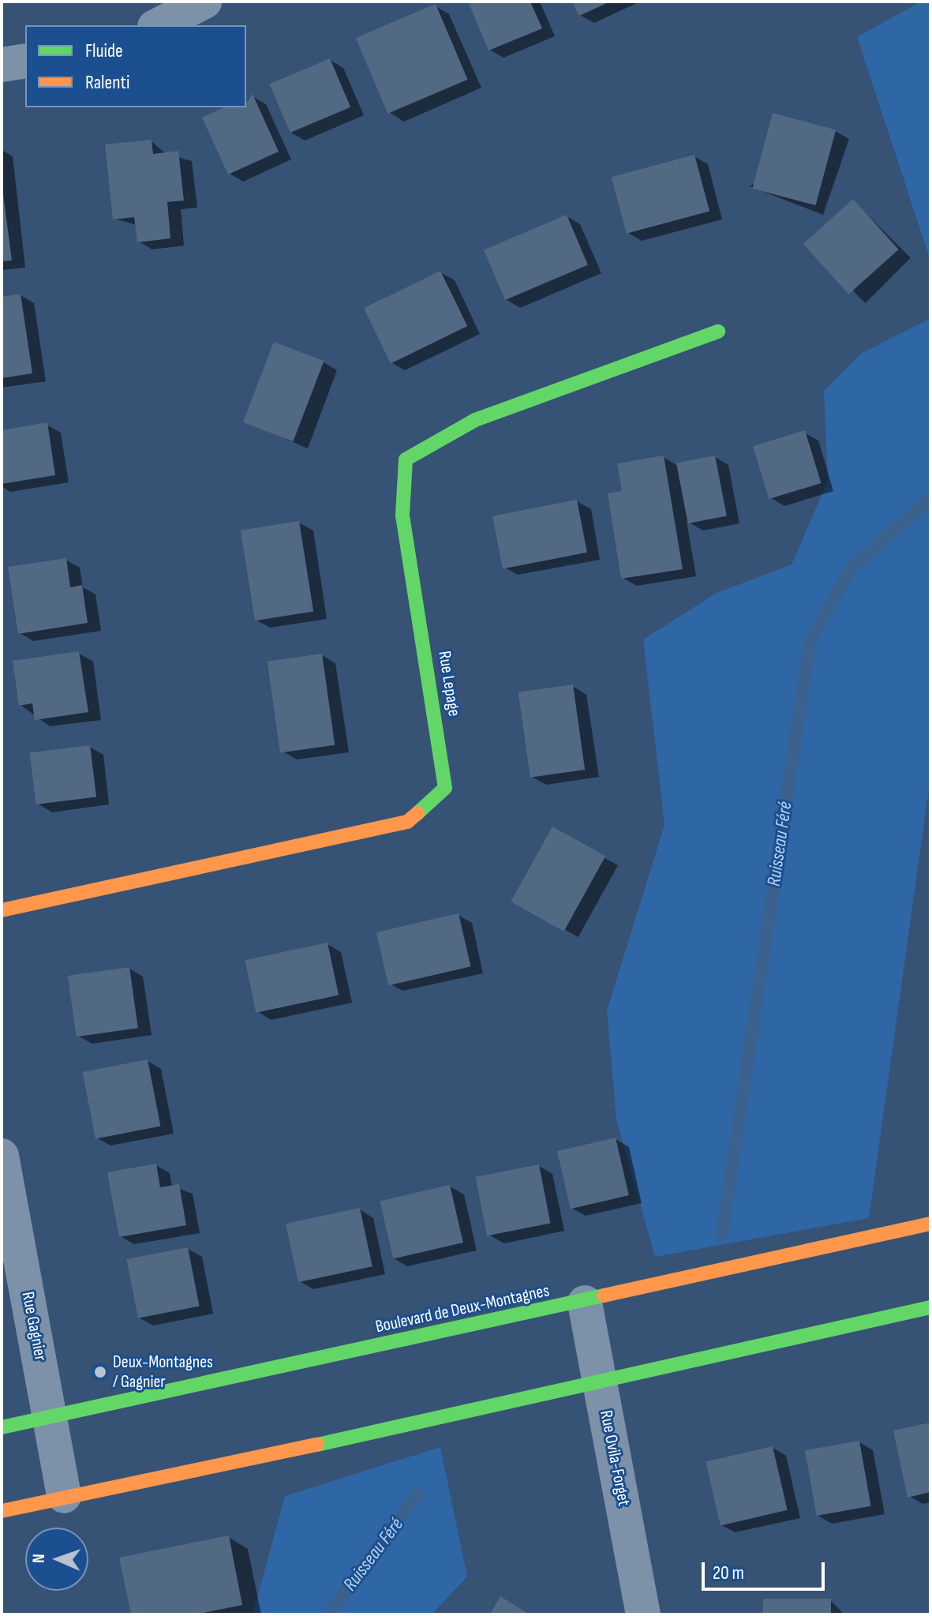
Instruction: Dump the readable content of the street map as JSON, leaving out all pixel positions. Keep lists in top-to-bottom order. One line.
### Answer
{"streets":{"street":["Rue Lepage","Boulevard de Deux-Montagnes","Rue Gagnier","Rue Ovila-Forget"]},"crossings":[["Boulevard de Deux-Montagnes","Rue Gagnier"],["Boulevard de Deux-Montagnes","Rue Ovila-Forget"]],"water":["Ruisseau Féré"],"places":["Deux-Montagnes / Gagnier"],"legend":["Fluide","Ralenti"],"scale_bar":"20 m","north":"left"}
